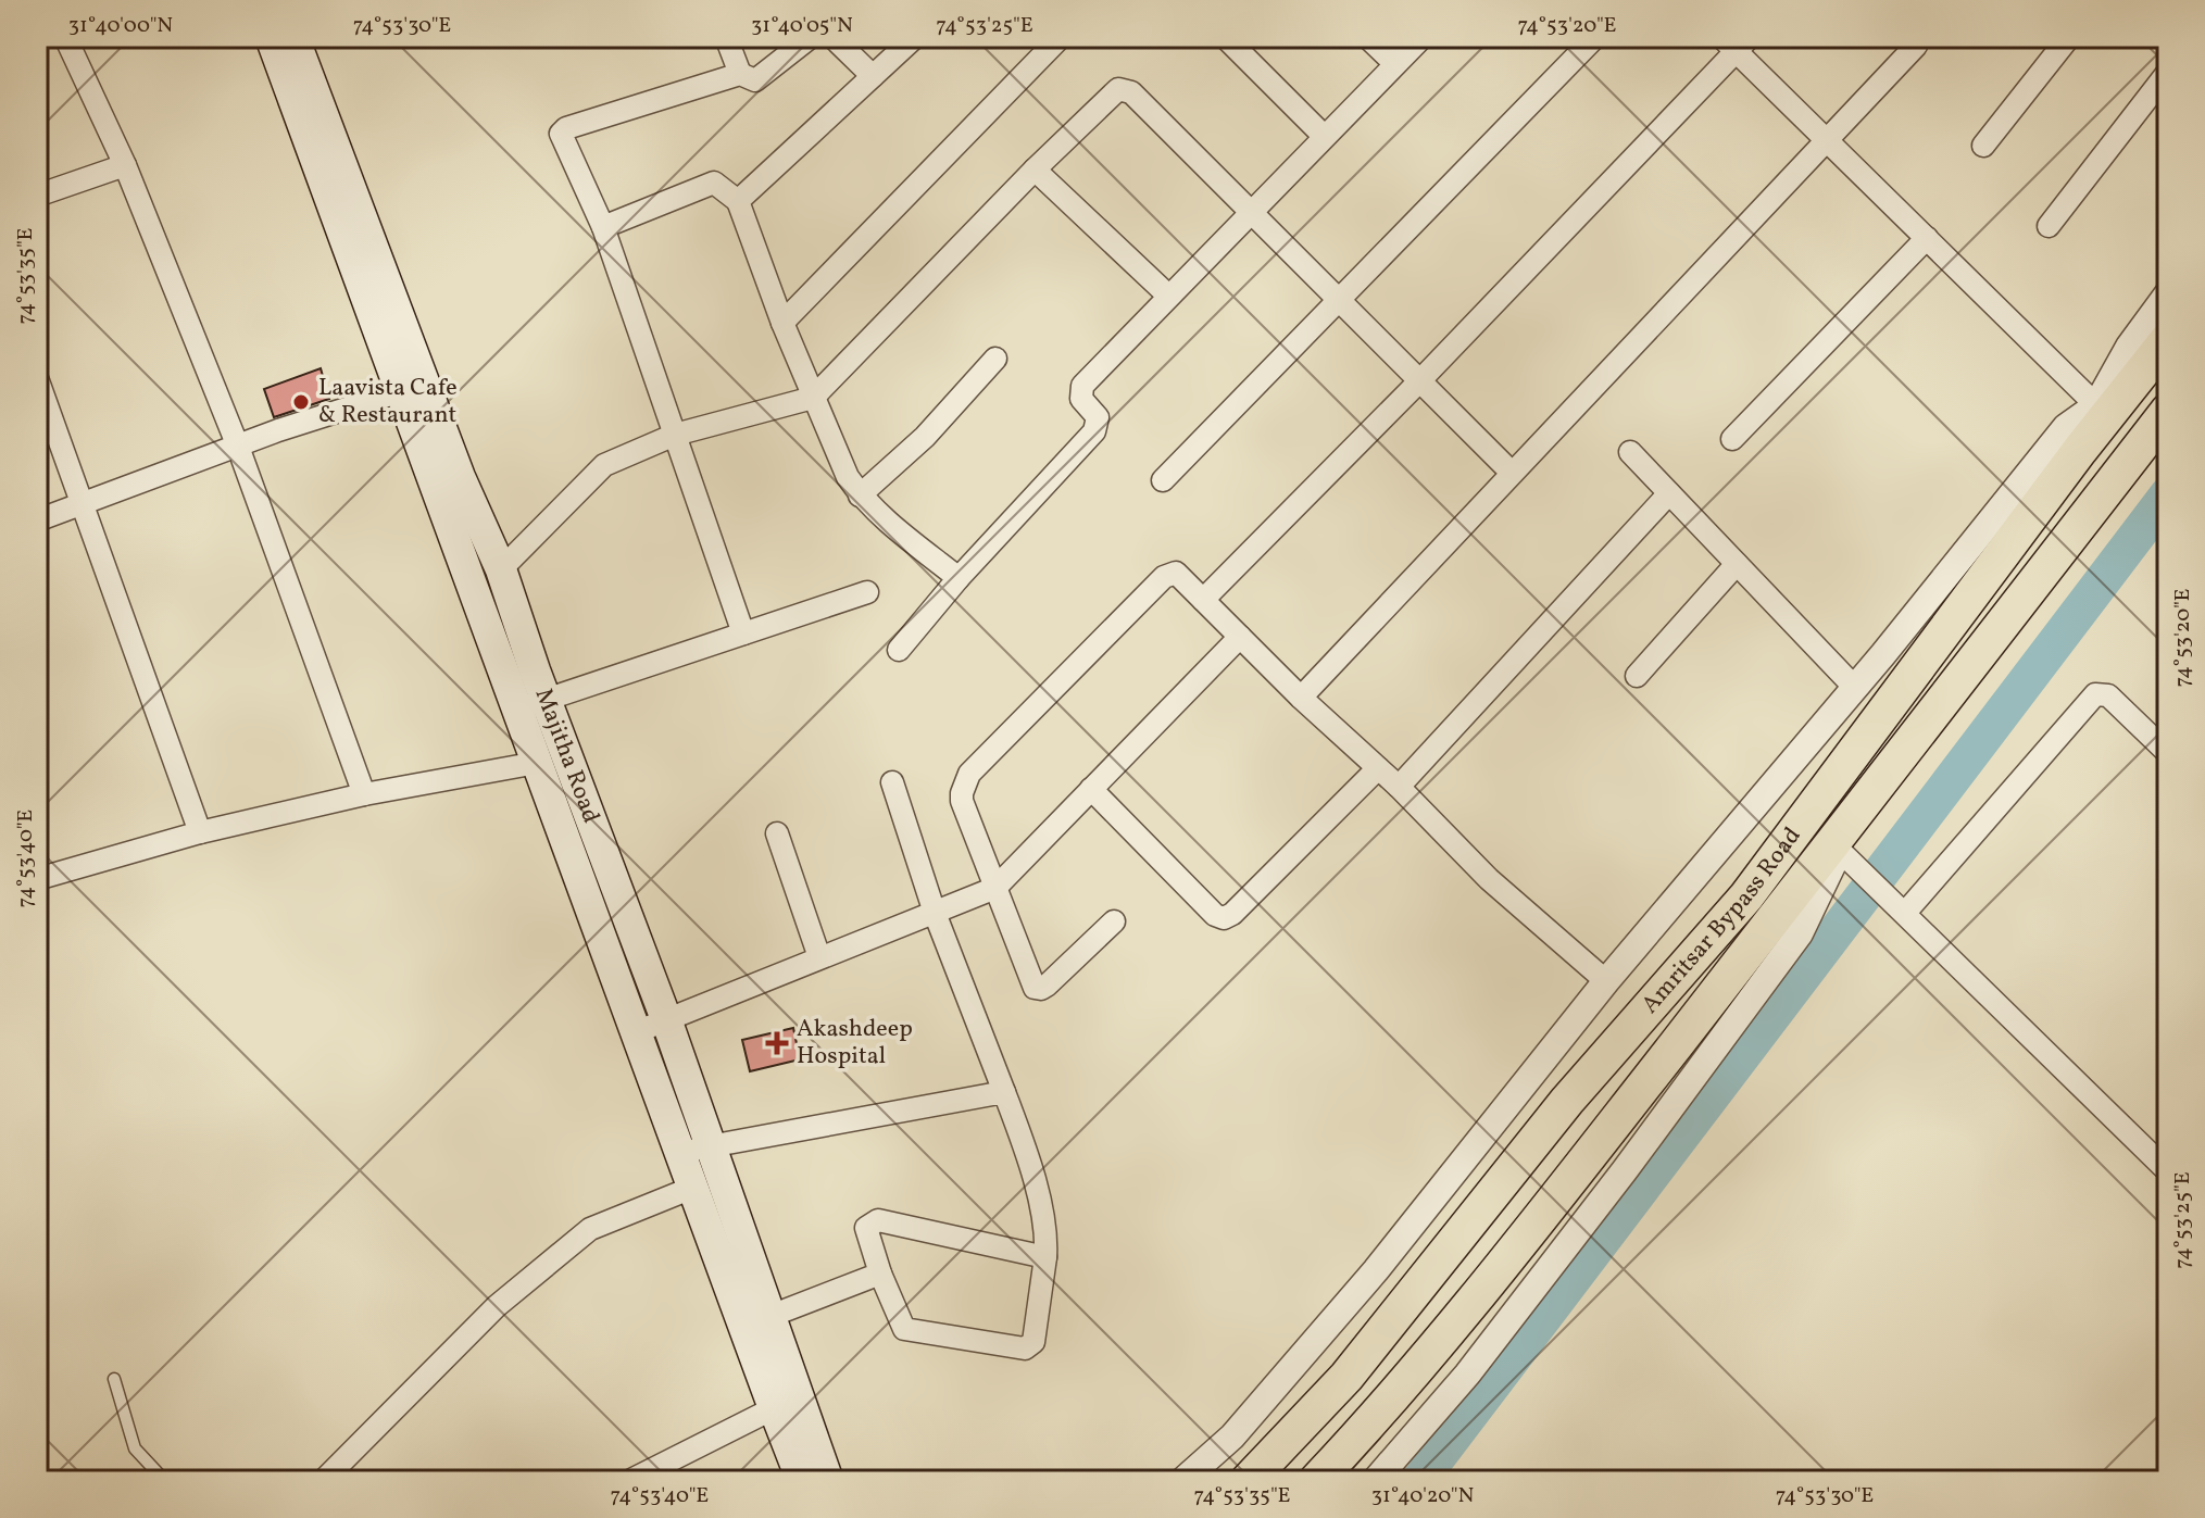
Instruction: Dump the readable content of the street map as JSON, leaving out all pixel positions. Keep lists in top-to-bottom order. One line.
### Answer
{"streets":{"highway":["Amritsar Bypass Road"],"main road":["Majitha Road"]},"places":{"other":["Laavista Cafe & Restaurant"],"health":["Akashdeep Hospital"]},"coordinates":["31°40'00\"N","74°53'30\"E","31°40'05\"N","74°53'25\"E","74°53'20\"E","74°53'35\"E","74°53'40\"E","31°40'20\"N"]}
